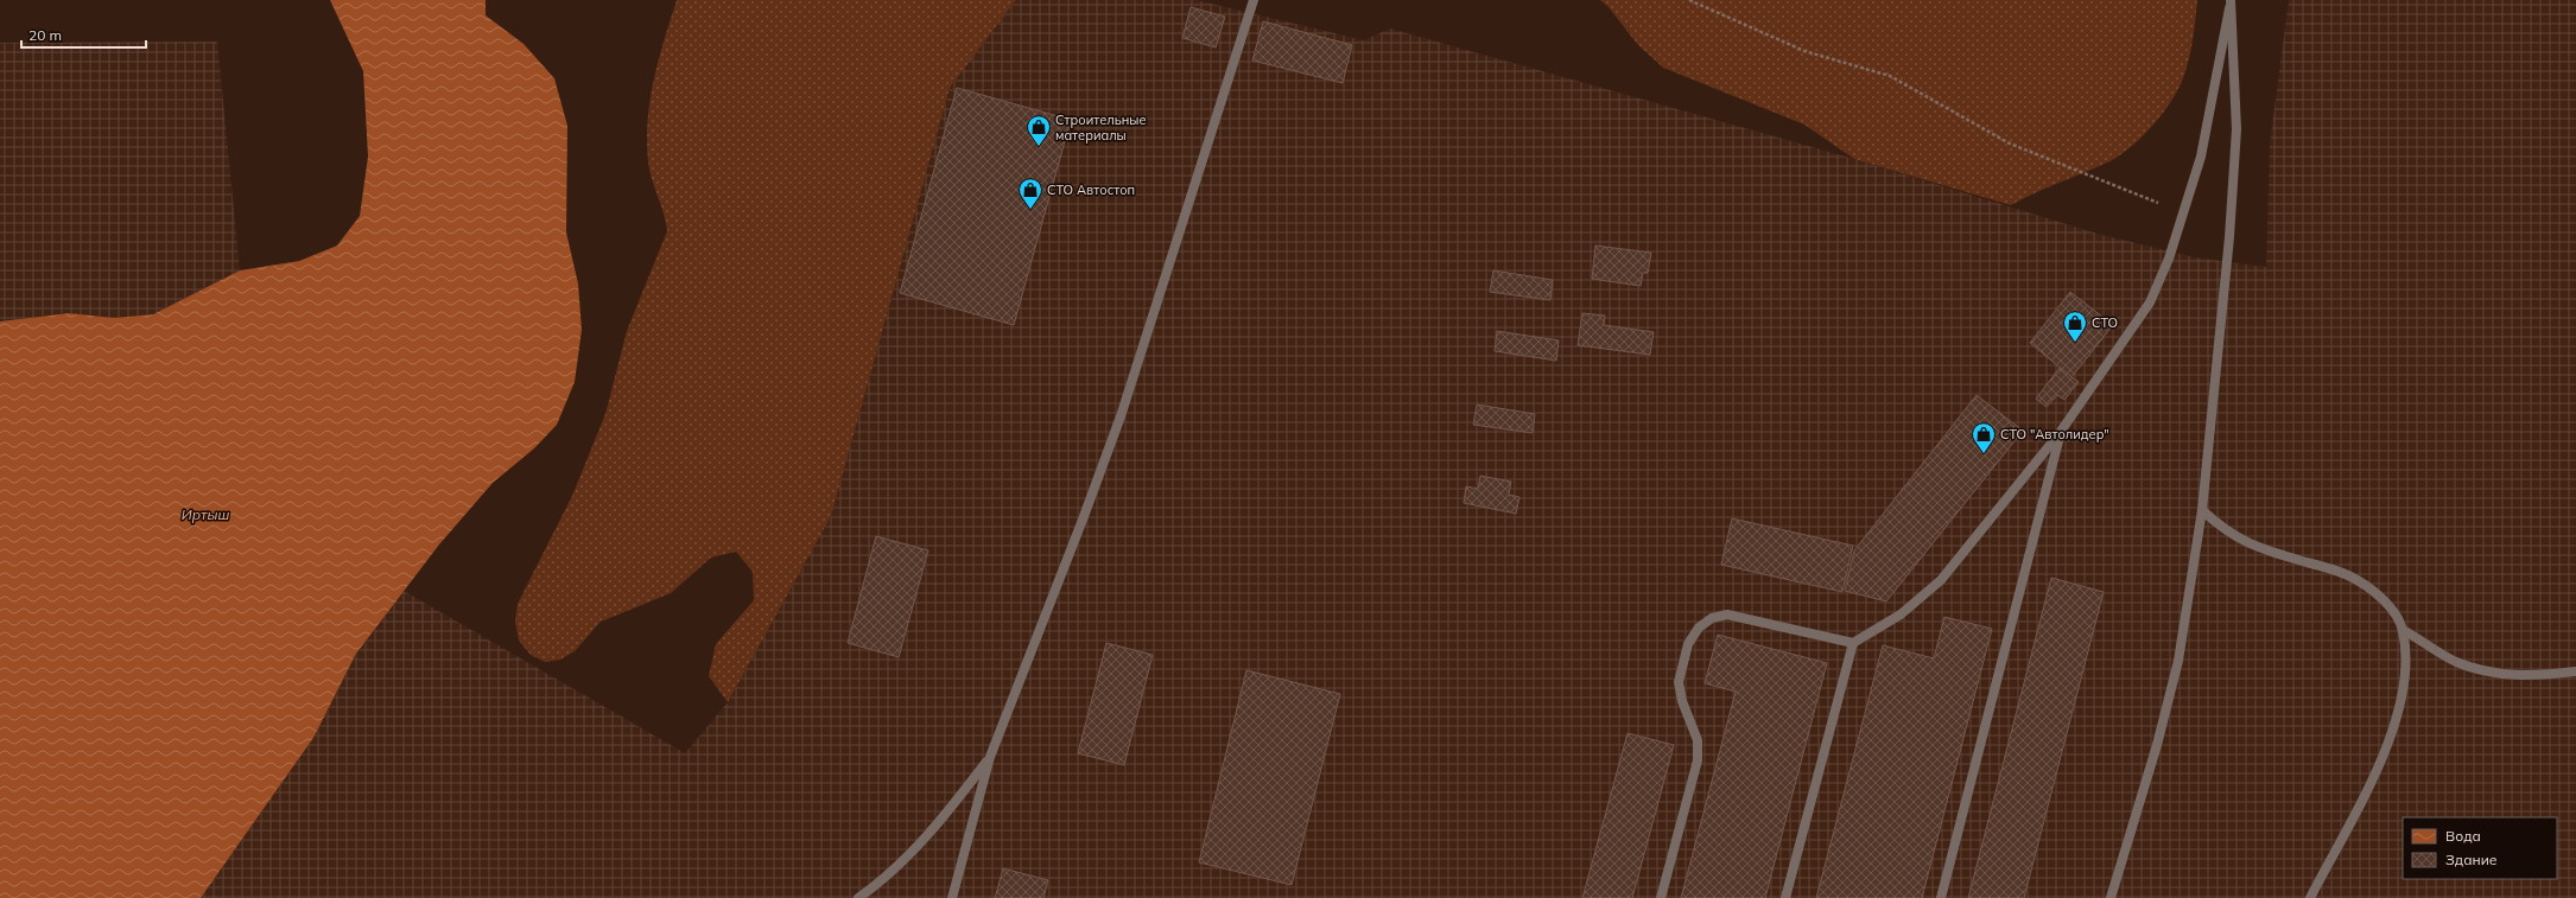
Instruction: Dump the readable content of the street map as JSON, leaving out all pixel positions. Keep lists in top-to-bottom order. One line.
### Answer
{"water":["Иртыш"],"places":{"shop":["Строительные материалы","СТО Автостоп","СТО","СТО \"Автолидер\""]},"legend":["Вода","Здание"],"scale_bar":"20 m"}
